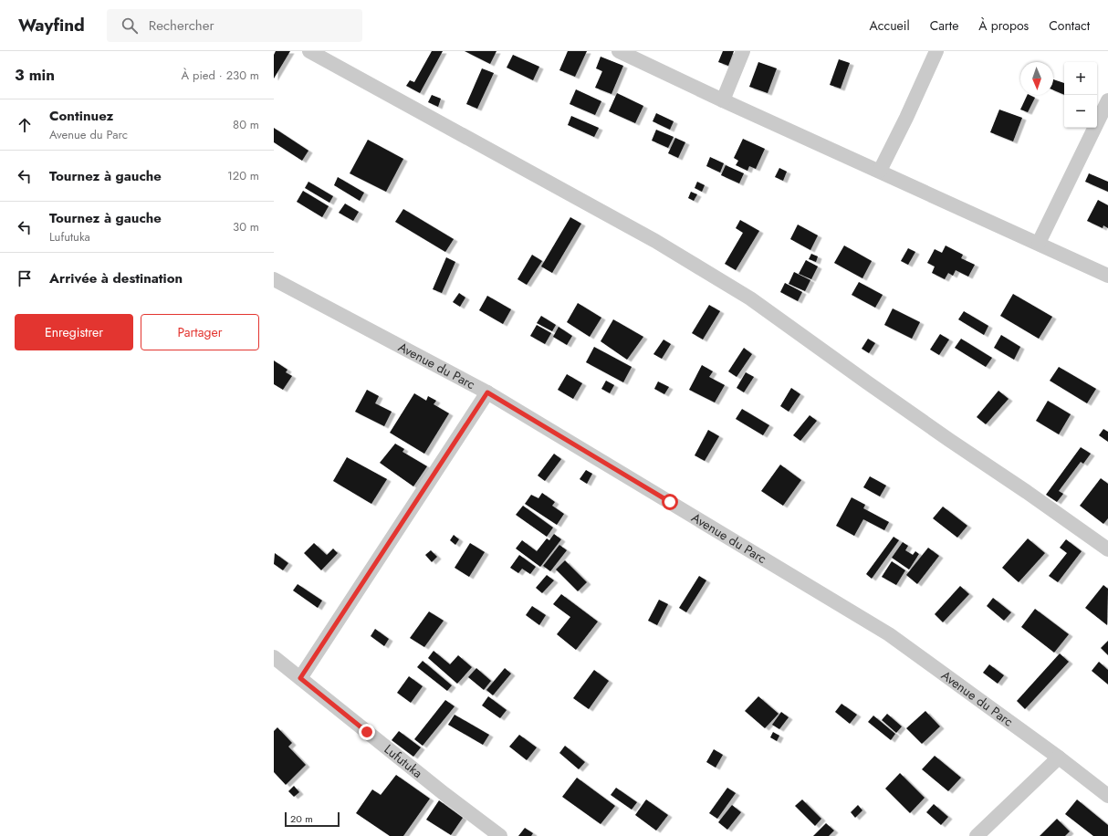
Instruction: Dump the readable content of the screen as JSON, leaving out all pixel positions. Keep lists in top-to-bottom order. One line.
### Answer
{"streets":{"street":["Avenue du Parc","Lufutuka"]},"scale_bar":"20 m","north":"bottom","page":{"header":"Wayfind","search":"Rechercher","nav":["Accueil","Carte","À propos","Contact"],"heading":["3 min","À pied · 230 m"],"map_buttons":["+","−"],"list":[["Continuez","Avenue du Parc","80 m"],["Tournez à gauche","120 m"],["Tournez à gauche","Lufutuka","30 m"],"Arrivée à destination"],"buttons":["Enregistrer","Partager"],"scale":"20 m"}}
